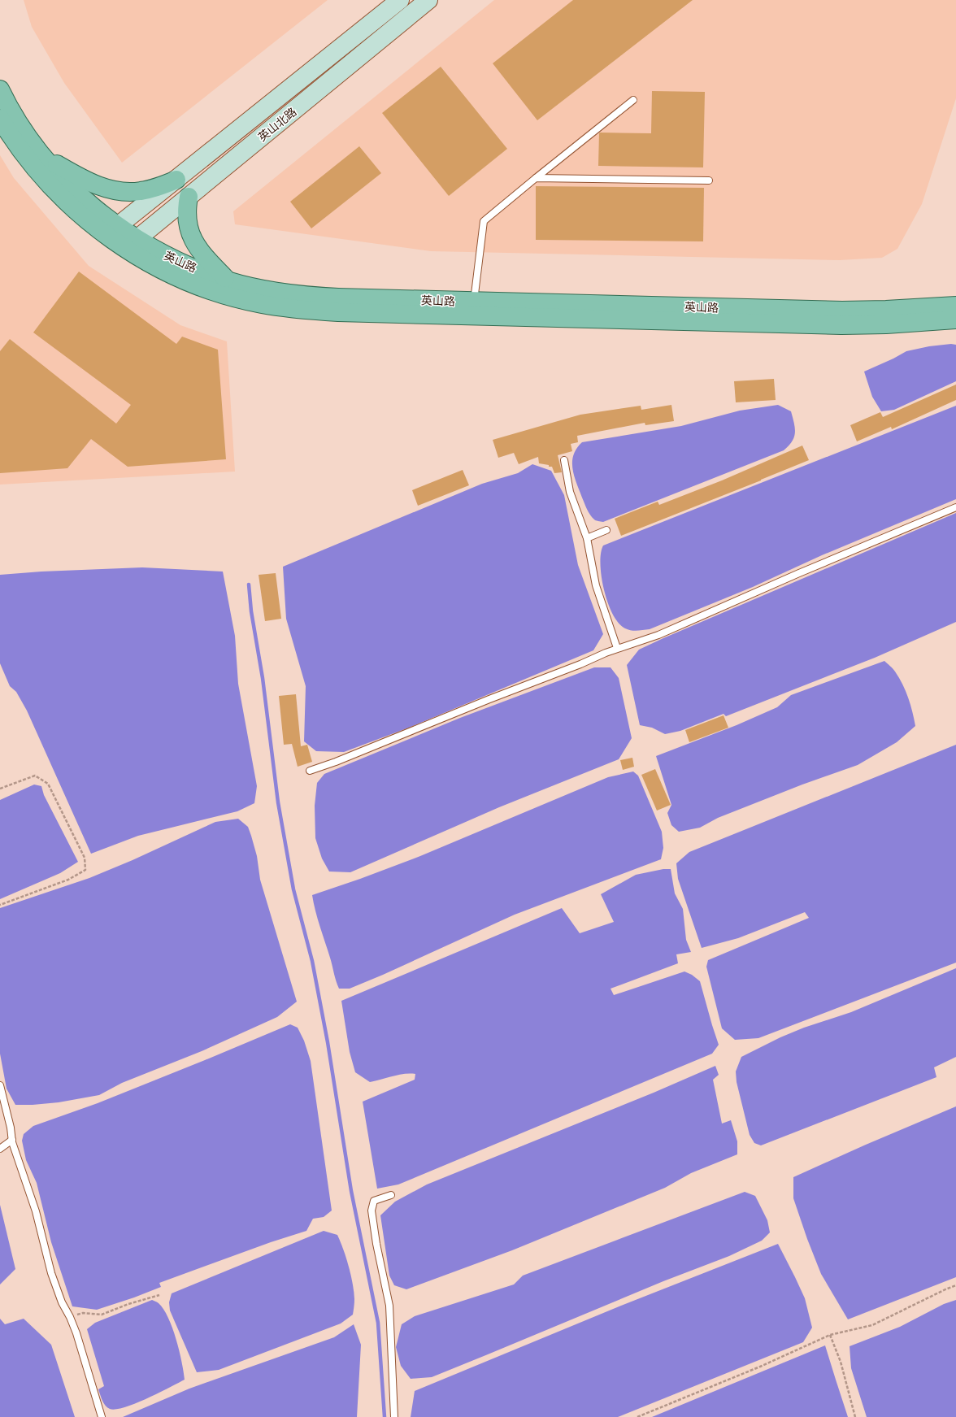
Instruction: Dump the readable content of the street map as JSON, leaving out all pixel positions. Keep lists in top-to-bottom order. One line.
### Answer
{"streets":{"main road":["英山北路","英山路"]},"crossings":[["英山北路","英山路"]]}
